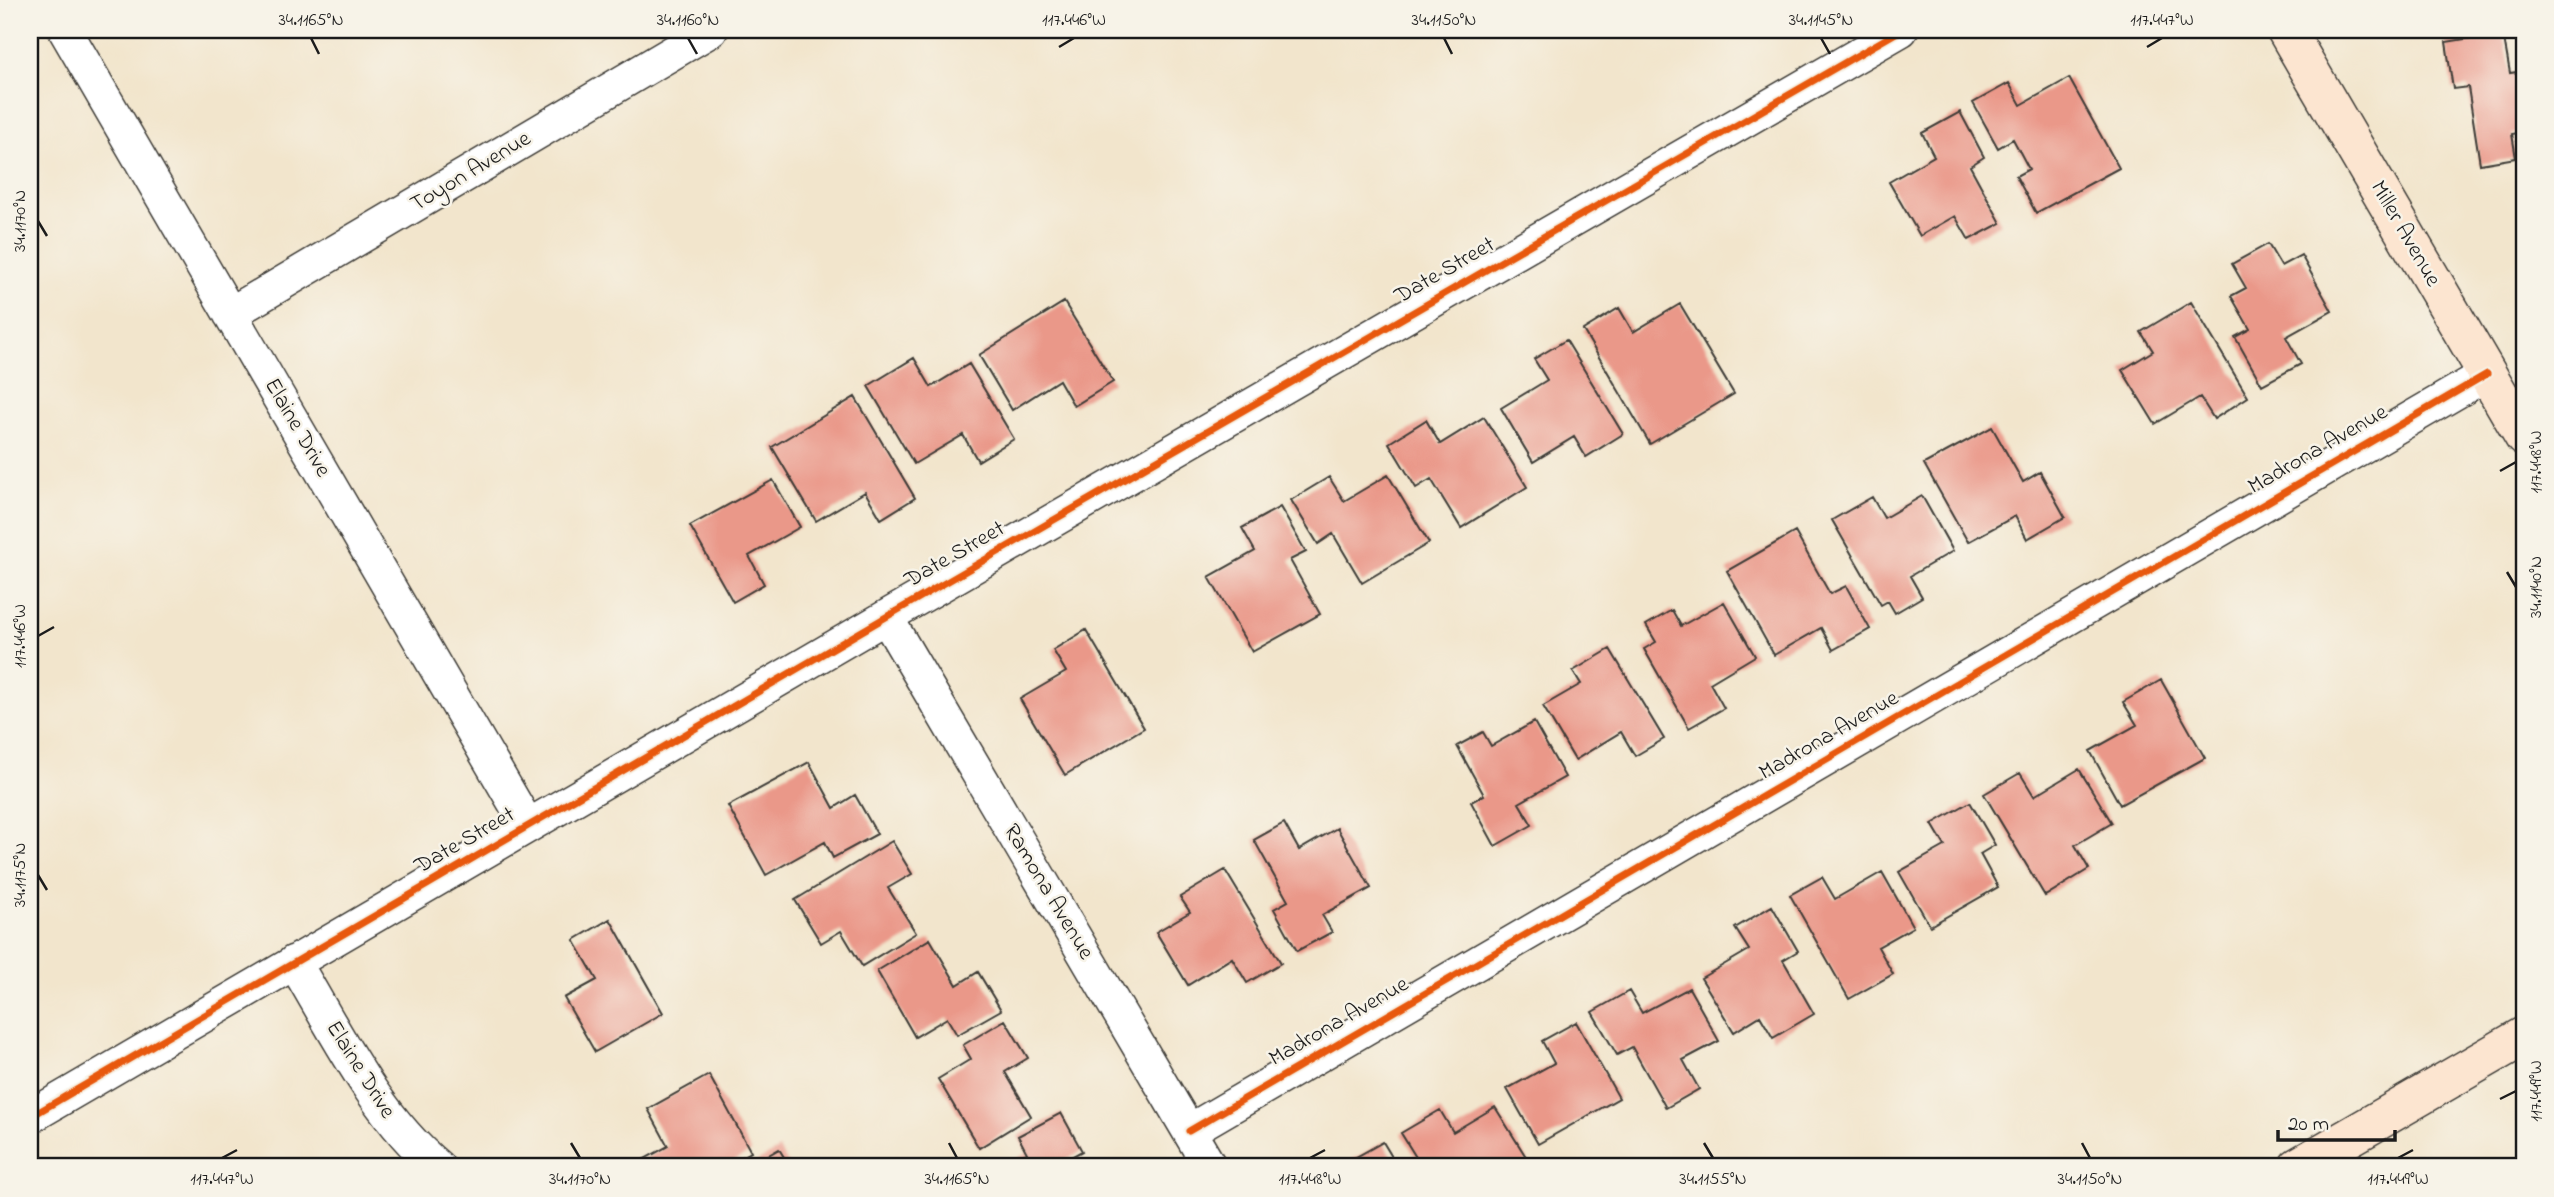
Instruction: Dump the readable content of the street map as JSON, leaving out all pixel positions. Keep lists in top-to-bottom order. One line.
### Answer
{"streets":{"street":["Toyon Avenue","Miller Avenue","Date Street","Elaine Drive","Madrona Avenue","Ramona Avenue"]},"crossings":[["Toyon Avenue","Elaine Drive"],["Miller Avenue","Madrona Avenue"],["Date Street","Elaine Drive"],["Date Street","Ramona Avenue"],["Madrona Avenue","Ramona Avenue"]],"scale_bar":"20 m","coordinates":["34.1165°N","34.1160°N","117.446°W","34.1150°N","34.1145°N","117.447°W","34.1170°N","117.448°W","34.1140°N","34.1175°N","117.449°W","34.1155°N"]}
